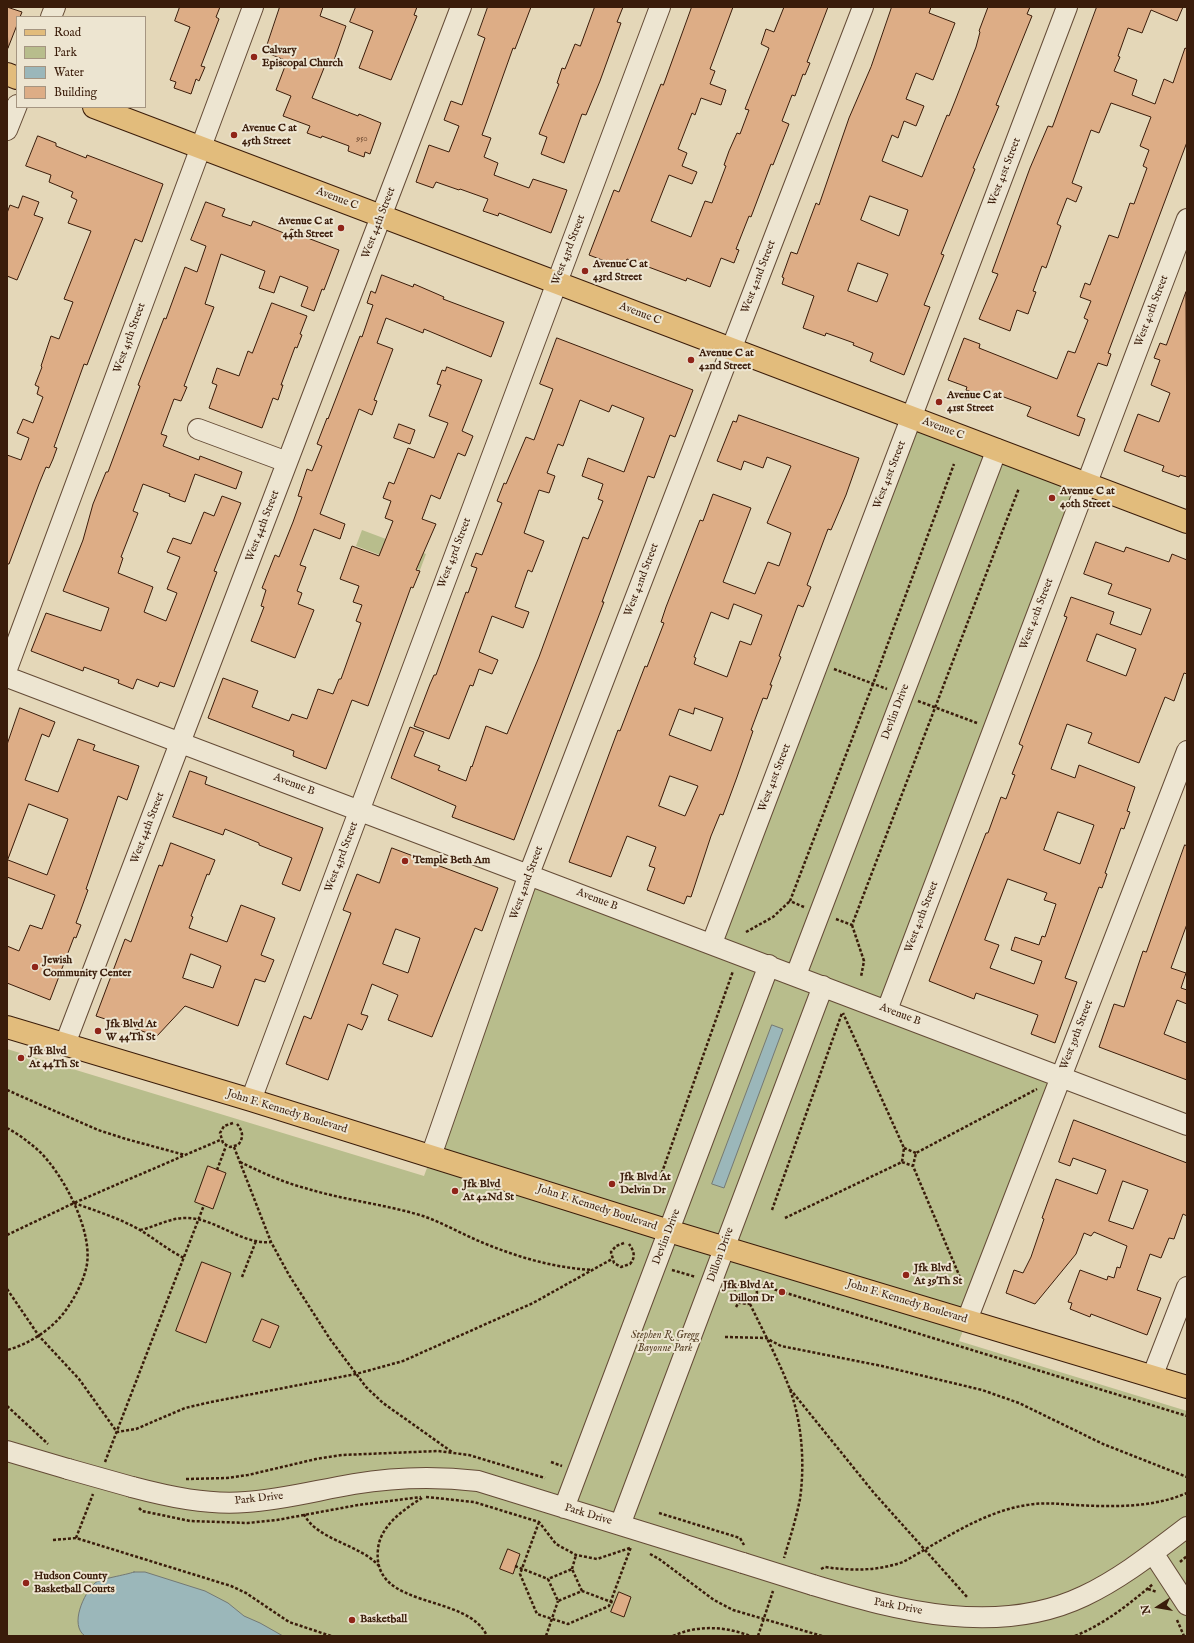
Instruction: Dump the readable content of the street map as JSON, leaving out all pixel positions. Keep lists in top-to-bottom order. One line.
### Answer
{"streets":{"main road":["Avenue C","John F. Kennedy Boulevard"],"street":["West 41st Street","West 44th Street","West 43rd Street","West 42nd Street","West 40th Street","West 45th Street","Devlin Drive","Avenue B","West 39th Street","Dillon Drive","Park Drive"]},"crossings":[["West 41st Street","Avenue C"],["West 41st Street","Avenue B"],["Avenue C","West 44th Street"],["Avenue C","West 43rd Street"],["Avenue C","West 42nd Street"],["Avenue C","West 40th Street"],["Avenue C","West 45th Street"],["Avenue C","Devlin Drive"],["West 44th Street","Avenue B"],["West 44th Street","John F. Kennedy Boulevard"],["West 43rd Street","Avenue B"],["West 43rd Street","John F. Kennedy Boulevard"],["West 42nd Street","Avenue B"],["West 42nd Street","John F. Kennedy Boulevard"],["West 40th Street","Avenue B"],["Devlin Drive","Avenue B"],["Devlin Drive","John F. Kennedy Boulevard"],["Devlin Drive","Park Drive"],["Avenue B","West 39th Street"],["Avenue B","Dillon Drive"],["West 39th Street","John F. Kennedy Boulevard"],["John F. Kennedy Boulevard","Dillon Drive"],["Dillon Drive","Park Drive"]],"parks":["Stephen R. Gregg Bayonne Park"],"places":["Calvary Episcopal Church","Avenue C at 45th Street","Avenue C at 44th Street","Avenue C at 43rd Street","Avenue C at 42nd Street","Avenue C at 41st Street","Avenue C at 40th Street","Temple Beth Am","Jewish Community Center","Jfk Blvd At W 44Th St","Jfk Blvd At 44Th St","Jfk Blvd At Delvin Dr","Jfk Blvd At 42Nd St","Jfk Blvd At 39Th St","Jfk Blvd At Dillon Dr","Hudson County Basketball Courts","Basketball"],"house_numbers":["950"],"legend":["Road","Park","Water","Building"],"north":"left"}
